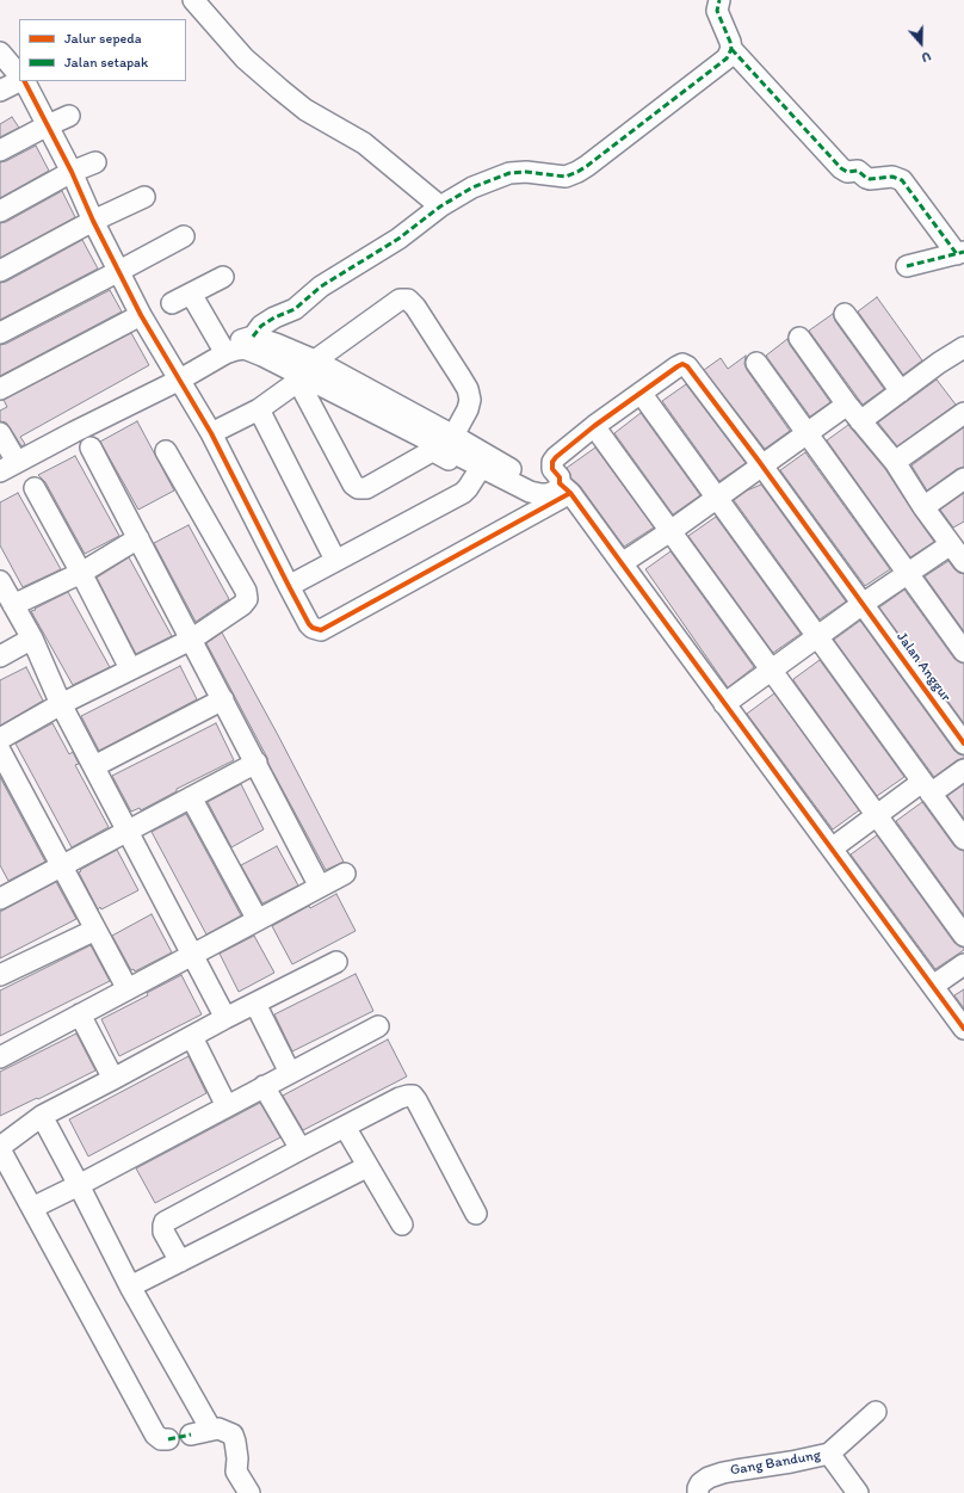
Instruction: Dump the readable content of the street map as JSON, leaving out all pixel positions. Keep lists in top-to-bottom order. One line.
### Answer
{"streets":{"street":["Jalan Anggur","Gang Bandung"]},"legend":["Jalur sepeda","Jalan setapak"],"north":"bottom"}
